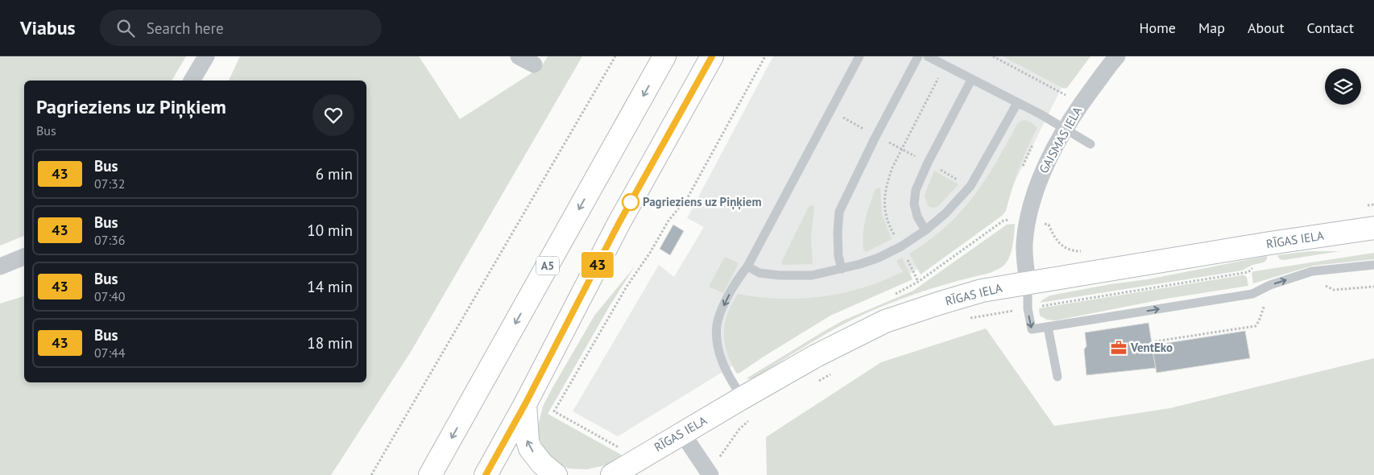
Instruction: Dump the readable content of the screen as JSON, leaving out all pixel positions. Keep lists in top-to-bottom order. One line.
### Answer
{"streets":{"main road":["RĪGAS IELA","A5"],"street":["GAISMAS IELA"]},"crossings":[["GAISMAS IELA","RĪGAS IELA"]],"places":{"other":["Pagrieziens uz Piņķiem"],"office":["VentEko"]},"lines":["bus line 43"],"page":{"header":"Viabus","search":"Search here","nav":["Home","Map","About","Contact"],"on_map":"43","heading":["Pagrieziens uz Piņķiem","Bus"],"list":[{"mark":"43","name":"Bus","note":"07:32","value":"6 min"},{"mark":"43","name":"Bus","note":"07:36","value":"10 min"},{"mark":"43","name":"Bus","note":"07:40","value":"14 min"},{"mark":"43","name":"Bus","note":"07:44","value":"18 min"}]}}
